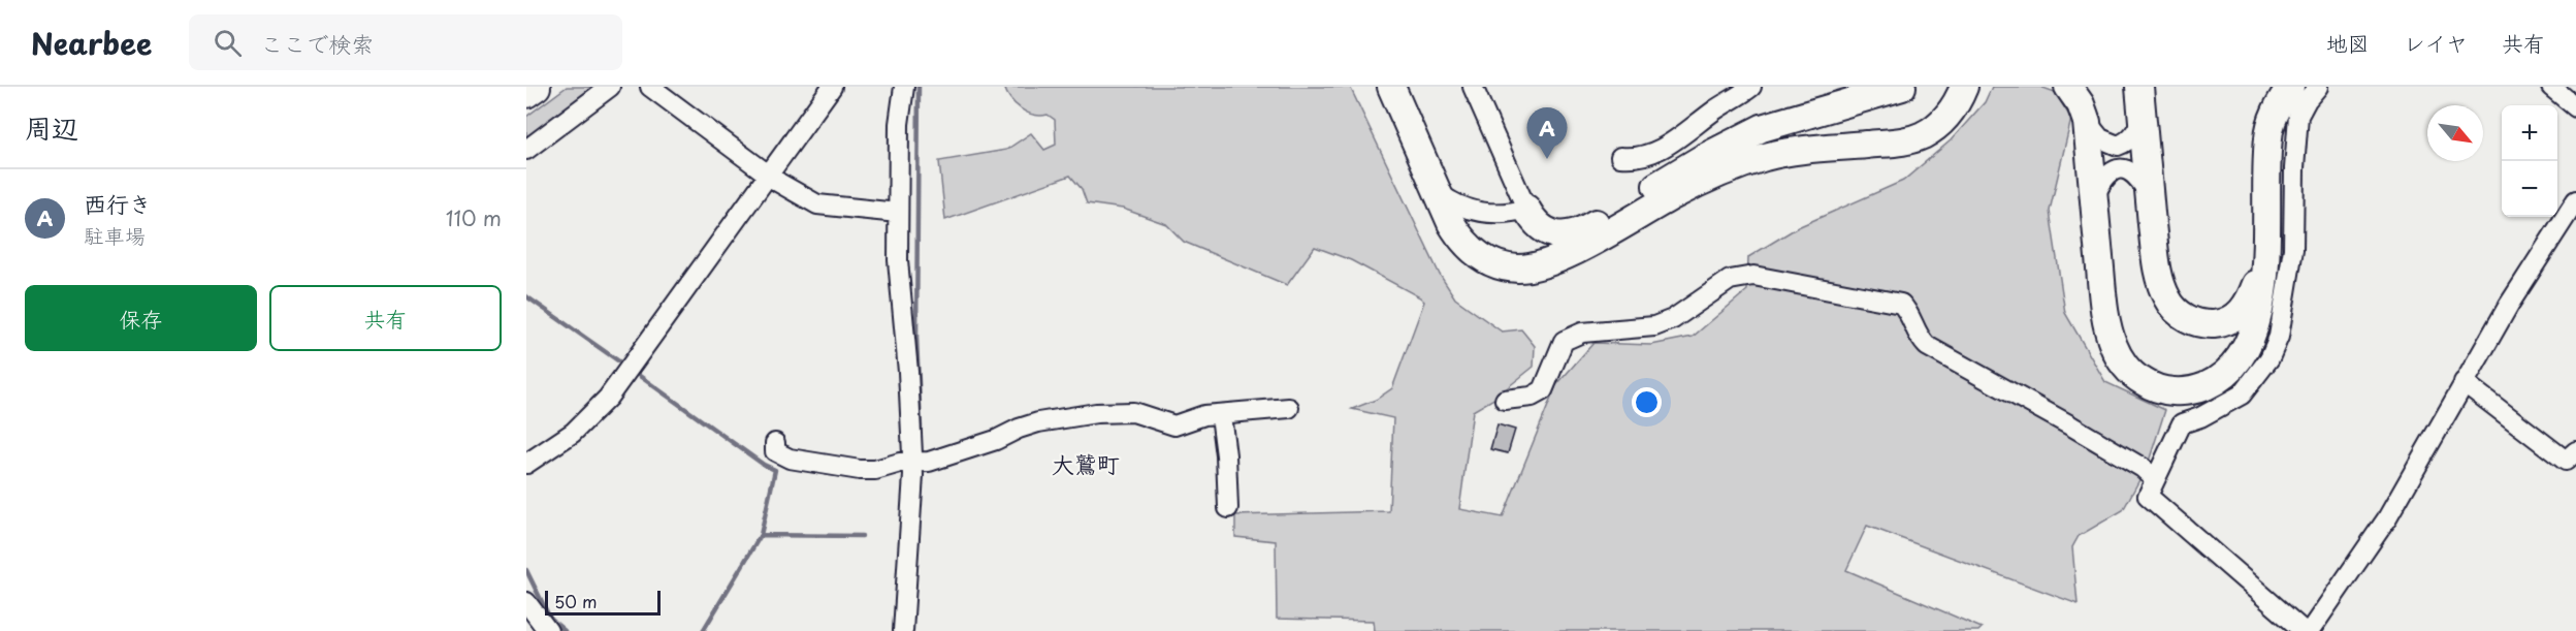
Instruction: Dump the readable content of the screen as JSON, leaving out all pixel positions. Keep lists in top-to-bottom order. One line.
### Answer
{"districts":["大鷲町"],"scale_bar":"50 m","north":"bottom right","page":{"header":"Nearbee","search":"ここで検索","nav":["地図","レイヤ","共有"],"heading":"周辺","map_buttons":["+","−"],"pins":"A","list":[{"mark":"A","name":"西行き","note":"駐車場","value":"110 m"}],"buttons":["保存","共有"],"scale":"50 m"}}
